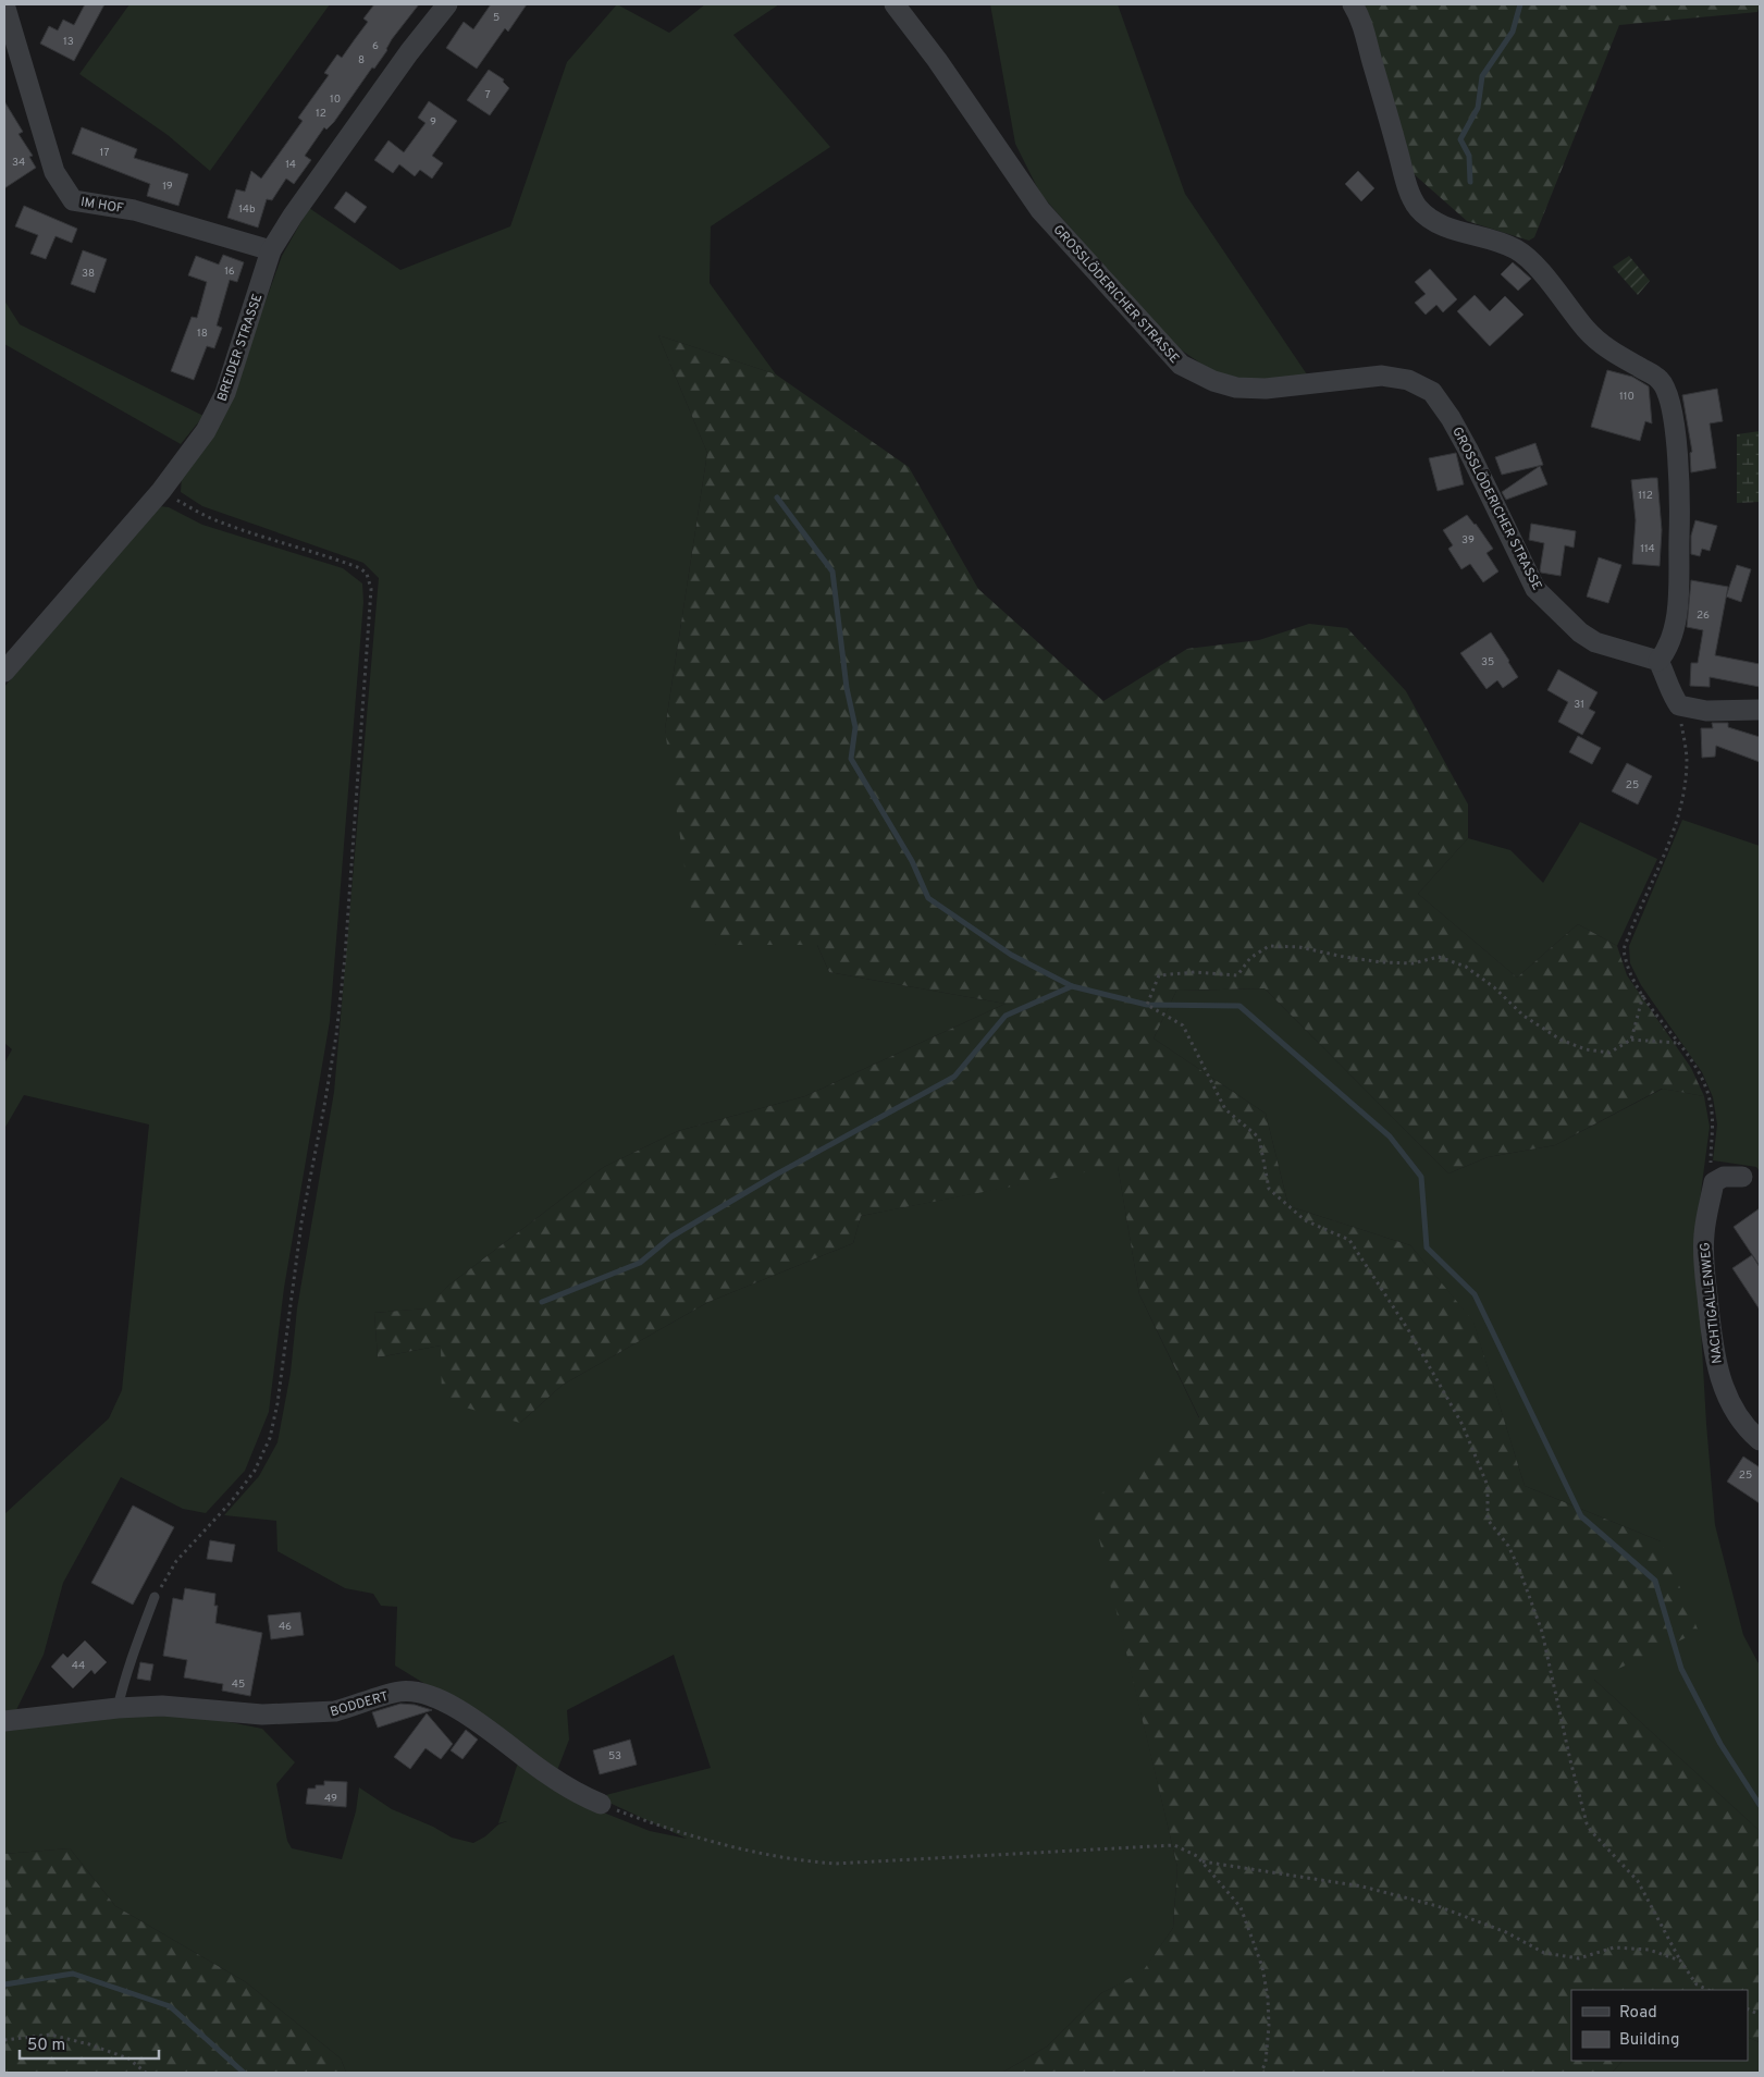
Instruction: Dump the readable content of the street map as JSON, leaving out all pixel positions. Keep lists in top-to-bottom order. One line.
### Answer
{"streets":{"street":["IM HOF","GROSSLÖDERICHER STRASSE","BREIDER STRASSE","NACHTIGALLENWEG","BODDERT"]},"crossings":[["IM HOF","BREIDER STRASSE"]],"house_numbers":["5","13","6","8","7","10","12","9","17","34","14","19","14b","16","38","18","110","112","39","114","26","35","31","25","25","46","44","45","53","49"],"legend":["Road","Building"],"scale_bar":"50 m"}
